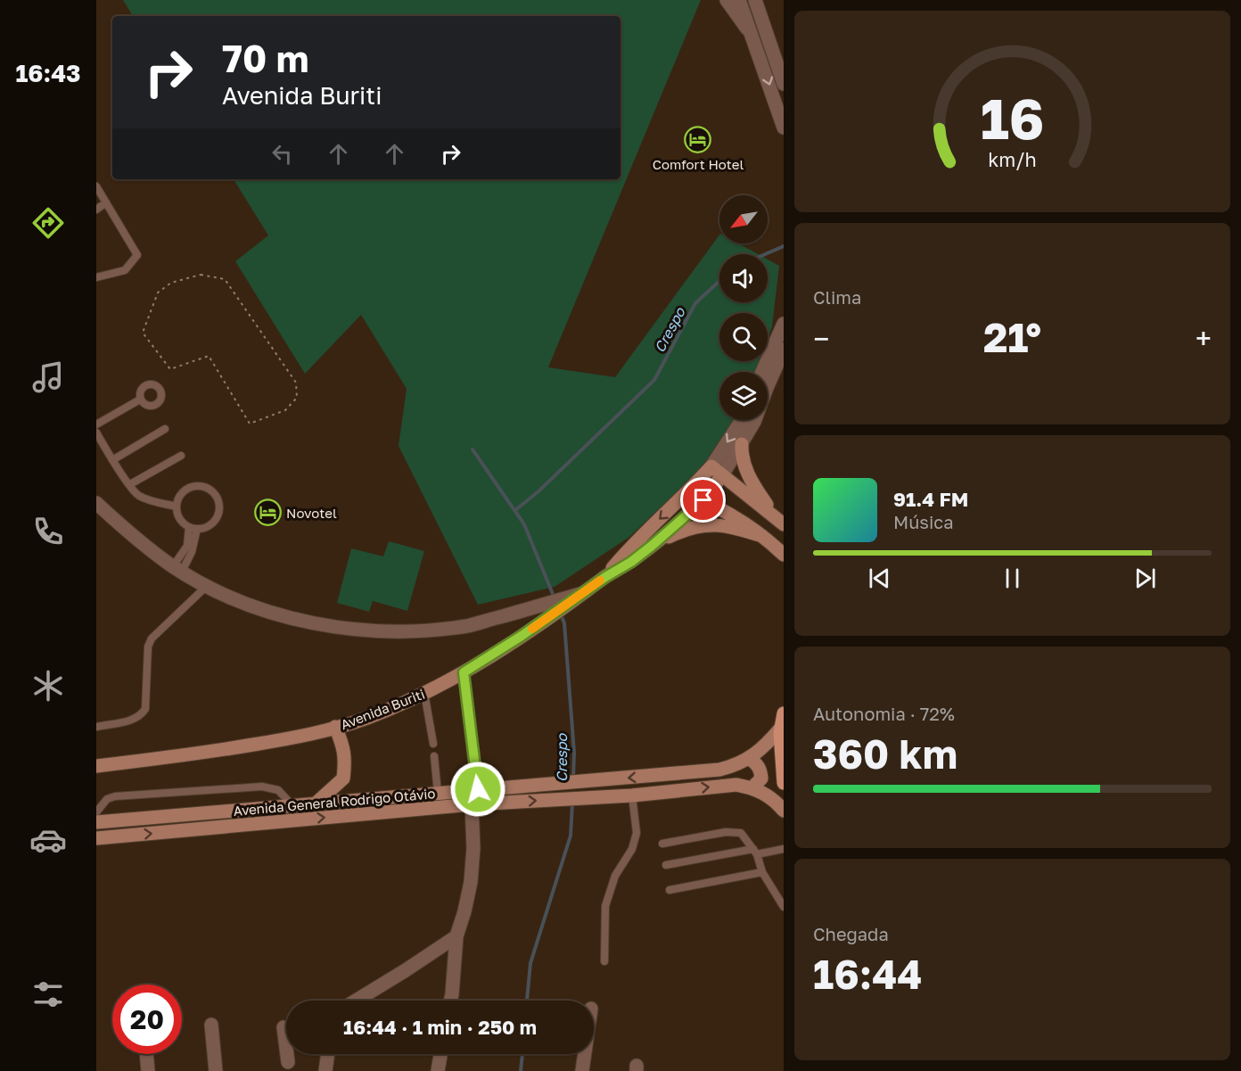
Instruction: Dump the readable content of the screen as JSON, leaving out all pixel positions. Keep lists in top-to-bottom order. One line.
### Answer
{"streets":{"main road":["Avenida Buriti","Avenida General Rodrigo Otávio"]},"water":["Crespo"],"places":{"hotel":["Comfort Hotel","Novotel"]},"north":"bottom left","page":{"tabs":"16:43","turn":["70 m","Avenida Buriti"],"tile":["Clima",["Autonomia · 72%","360 km"],["Chegada","16:44"]],"heat":["−","21°","+"],"song":["91.4 FM","Música"],"limit":"20","trip":"16:44 · 1 min · 250 m","gauge":["16","km/h"]}}
